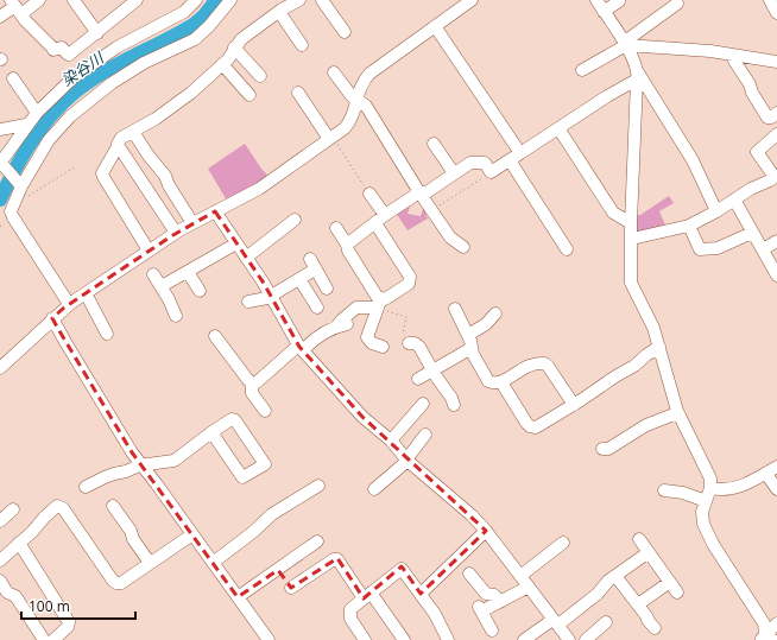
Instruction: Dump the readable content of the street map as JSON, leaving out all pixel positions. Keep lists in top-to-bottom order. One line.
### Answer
{"water":["染谷川"],"scale_bar":"100 m"}
